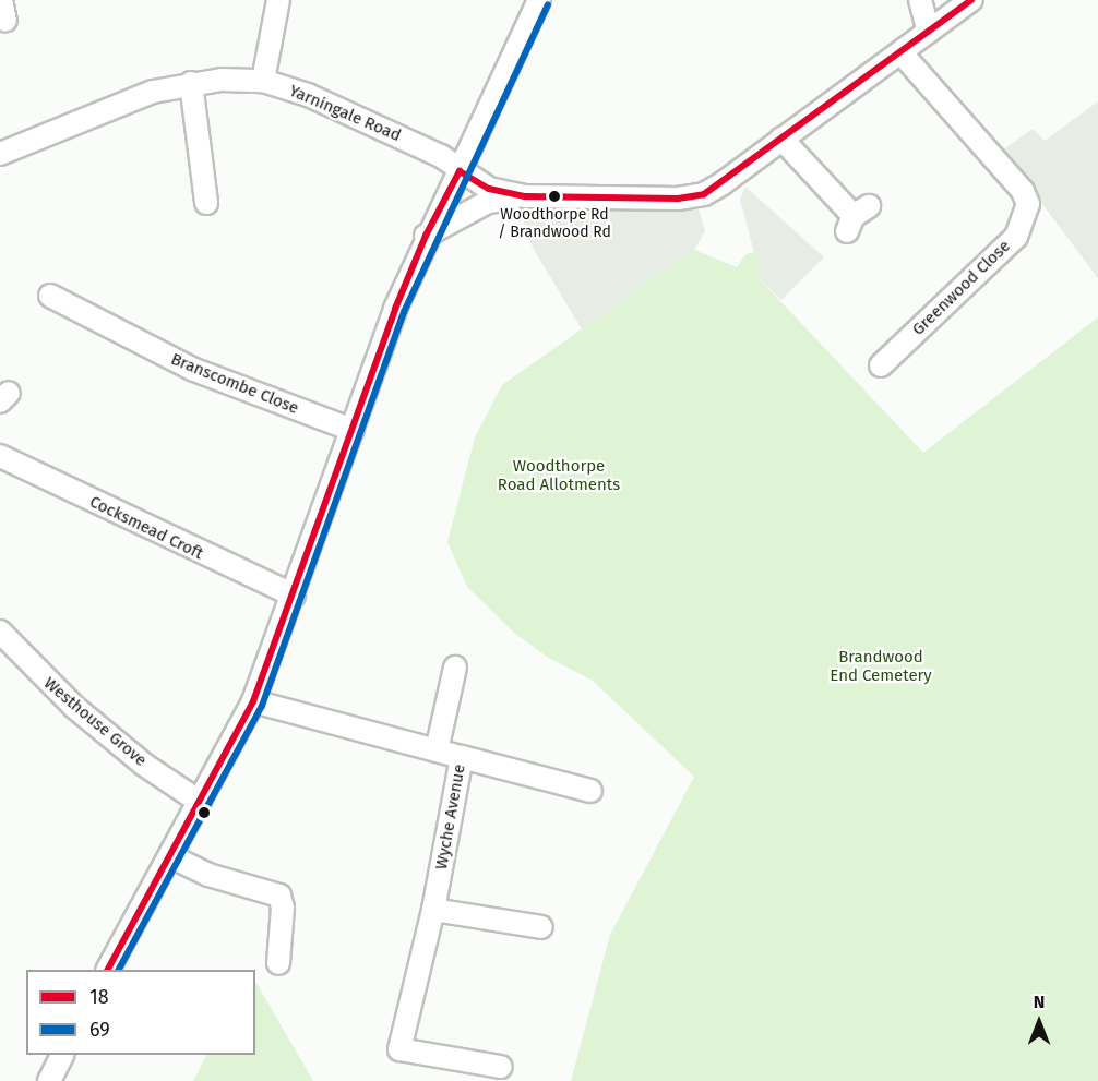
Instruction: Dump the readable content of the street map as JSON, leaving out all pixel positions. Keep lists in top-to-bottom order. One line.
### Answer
{"streets":{"street":["Yarningale Road","Greenwood Close","Branscombe Close","Cocksmead Croft","Westhouse Grove","Wyche Avenue"]},"parks":["Woodthorpe Road Allotments","Brandwood End Cemetery"],"places":["Woodthorpe Rd / Brandwood Rd"],"lines":["transit line 18","transit line 69"],"legend":["18","69"],"north":"top"}
